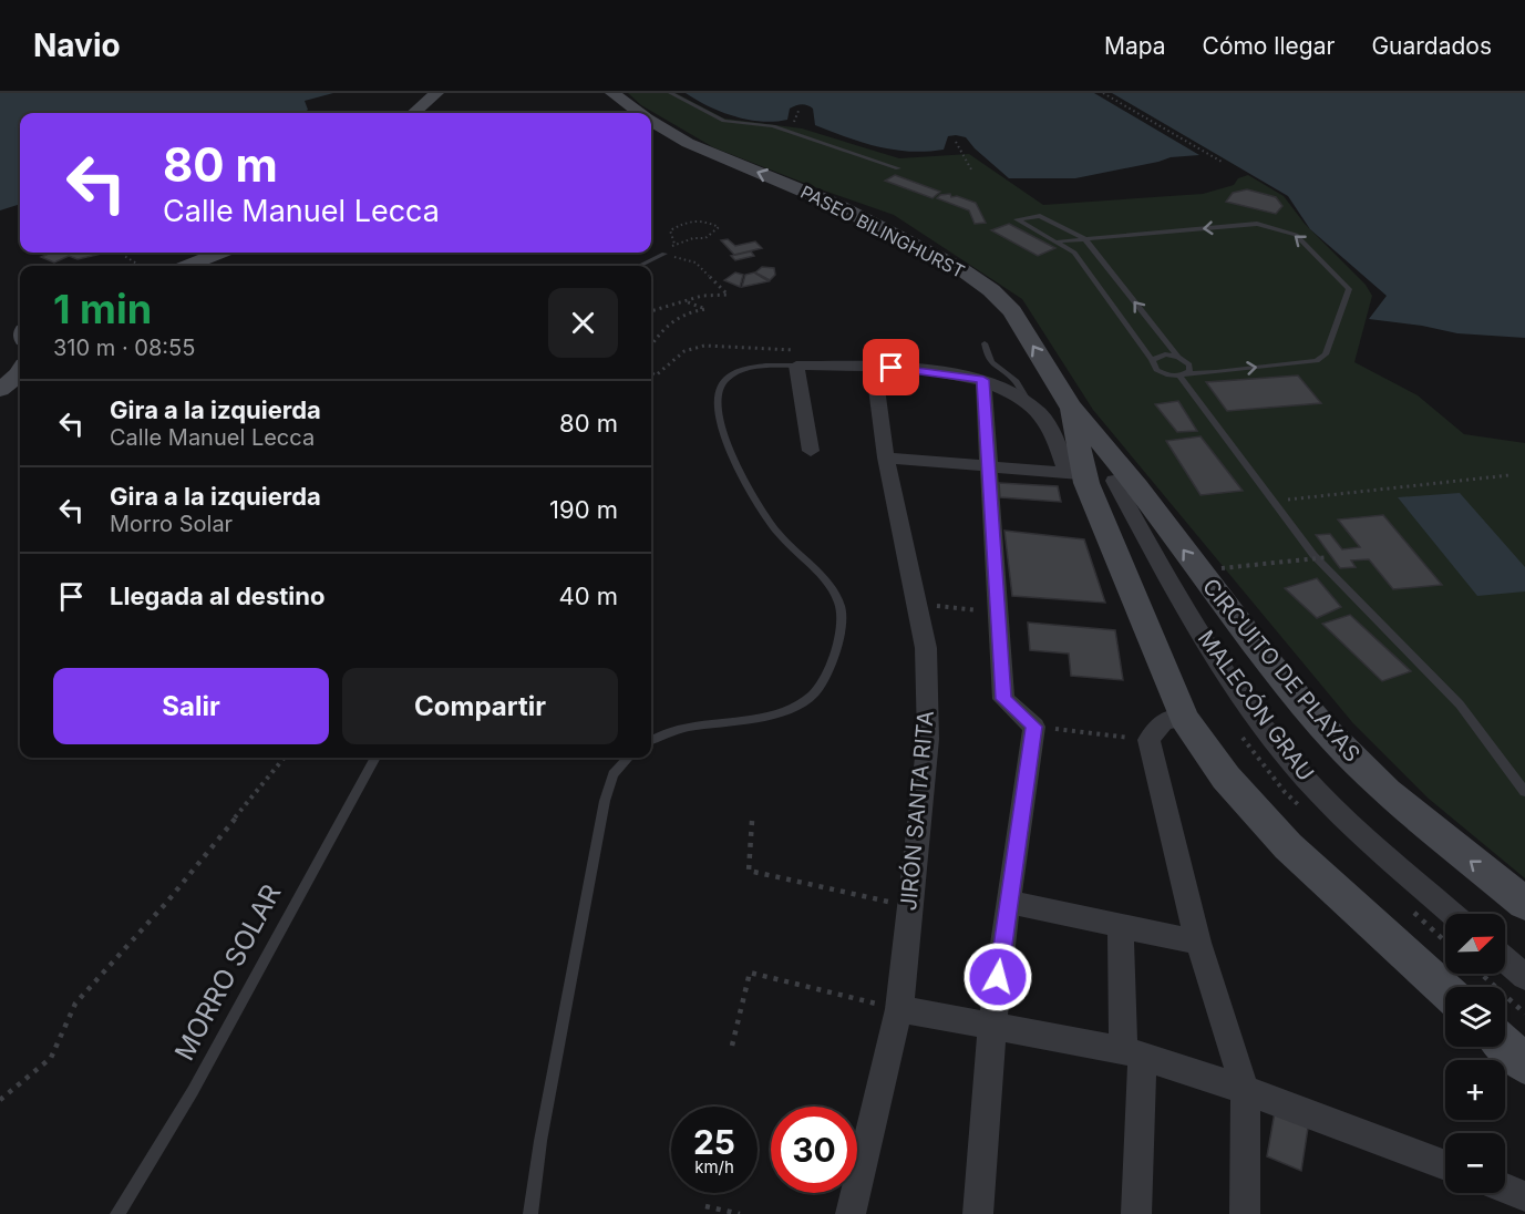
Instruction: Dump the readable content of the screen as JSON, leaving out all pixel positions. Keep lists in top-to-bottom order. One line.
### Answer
{"streets":{"main road":["PASEO BILINGHURST","CIRCUITO DE PLAYAS"],"street":["MALECÓN GRAU","JIRÓN SANTA RITA"],"lane":["MORRO SOLAR"]},"crossings":[["PASEO BILINGHURST","CIRCUITO DE PLAYAS"],["CIRCUITO DE PLAYAS","MALECÓN GRAU"]],"one_way":["PASEO BILINGHURST"],"north":"top right","page":{"header":"Navio","nav":["Mapa","Cómo llegar","Guardados"],"turn":["80 m","Calle Manuel Lecca"],"heading":["1 min","310 m · 08:55"],"list":[{"name":"Gira a la izquierda","note":"Calle Manuel Lecca","value":"80 m"},{"name":"Gira a la izquierda","note":"Morro Solar","value":"190 m"},{"name":"Llegada al destino","value":"40 m"}],"buttons":["Salir","Compartir"],"map_buttons":["+","−"],"speed":"25 km/h","limit":"30"}}
